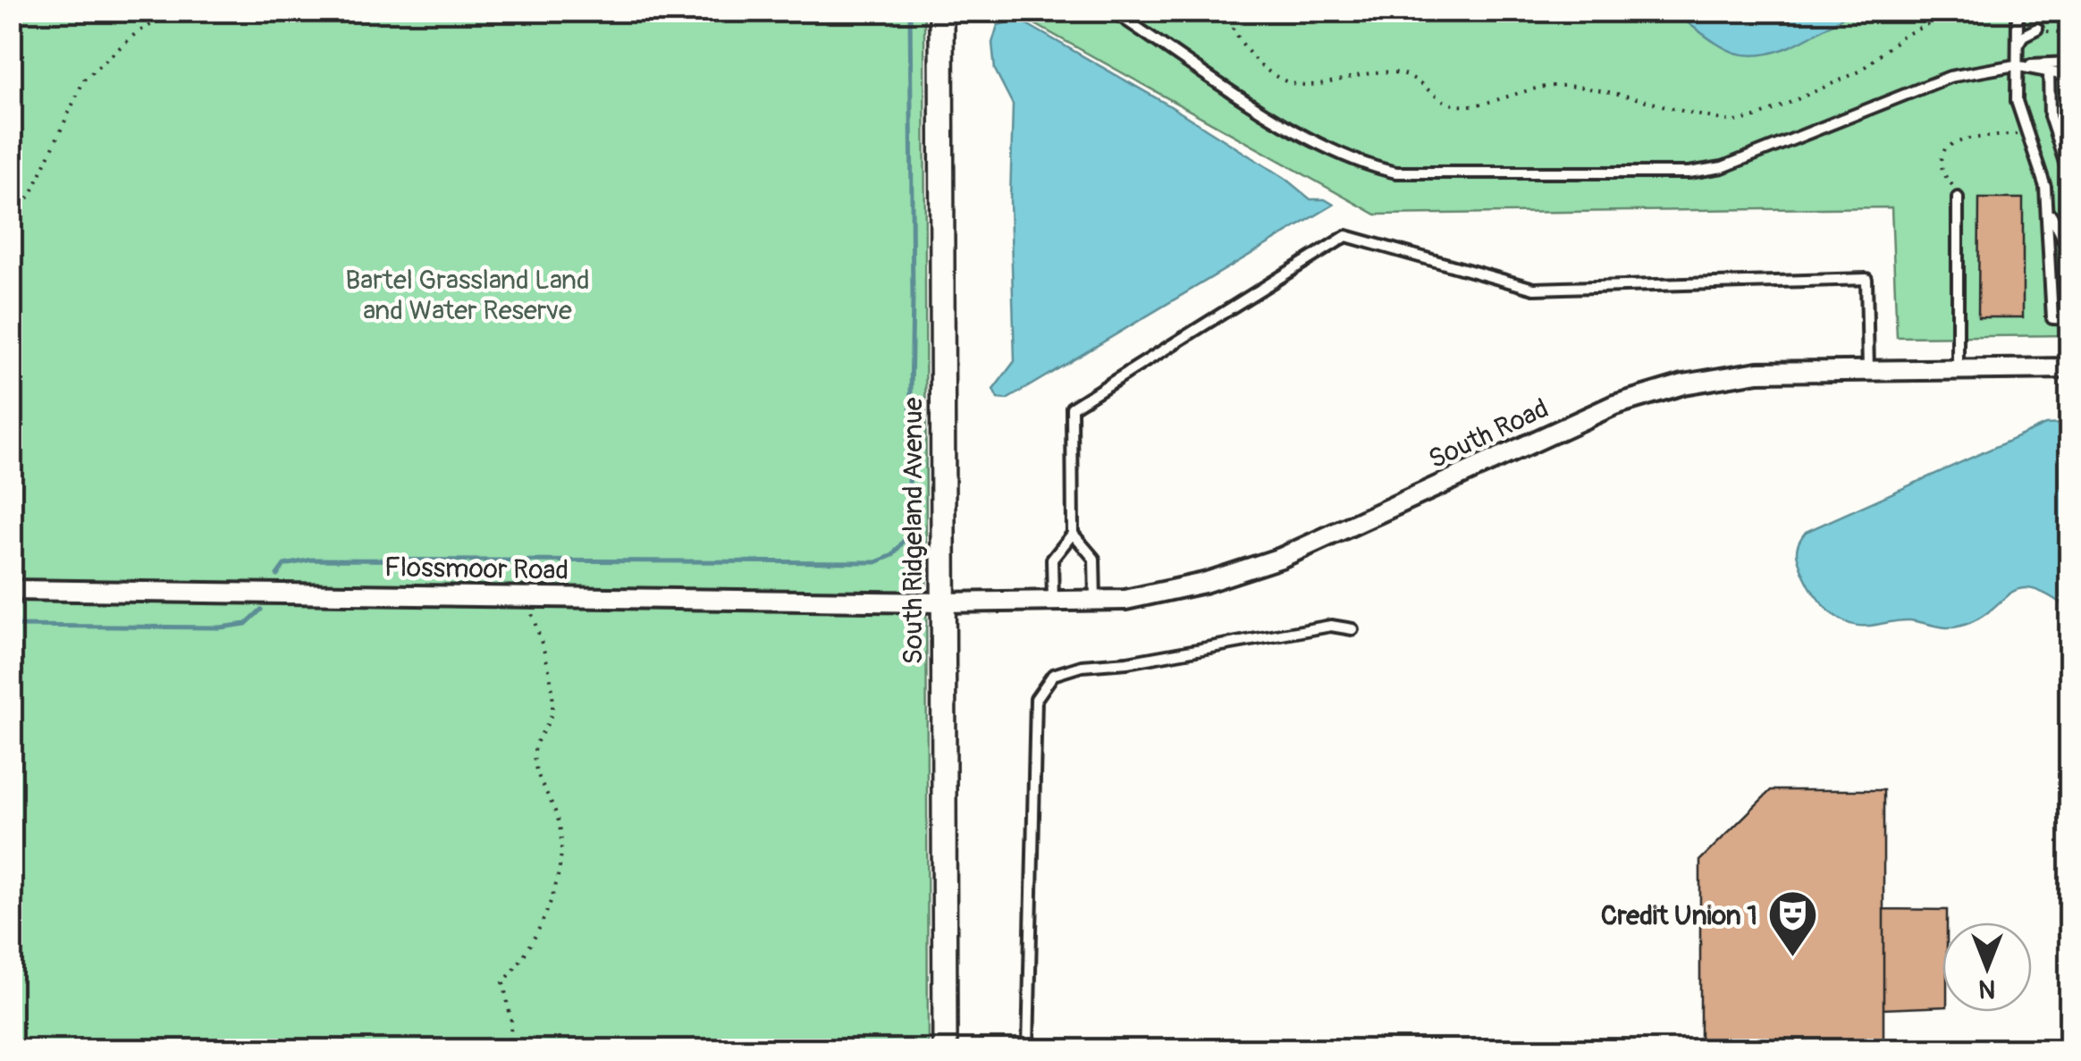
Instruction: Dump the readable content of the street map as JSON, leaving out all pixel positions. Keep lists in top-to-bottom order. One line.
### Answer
{"streets":{"street":["South Road","South Ridgeland Avenue","Flossmoor Road"]},"crossings":[["South Road","South Ridgeland Avenue"],["South Road","Flossmoor Road"],["South Ridgeland Avenue","Flossmoor Road"]],"parks":["Bartel Grassland Land and Water Reserve"],"places":{"theatre":["Credit Union 1"]},"north":"bottom"}
